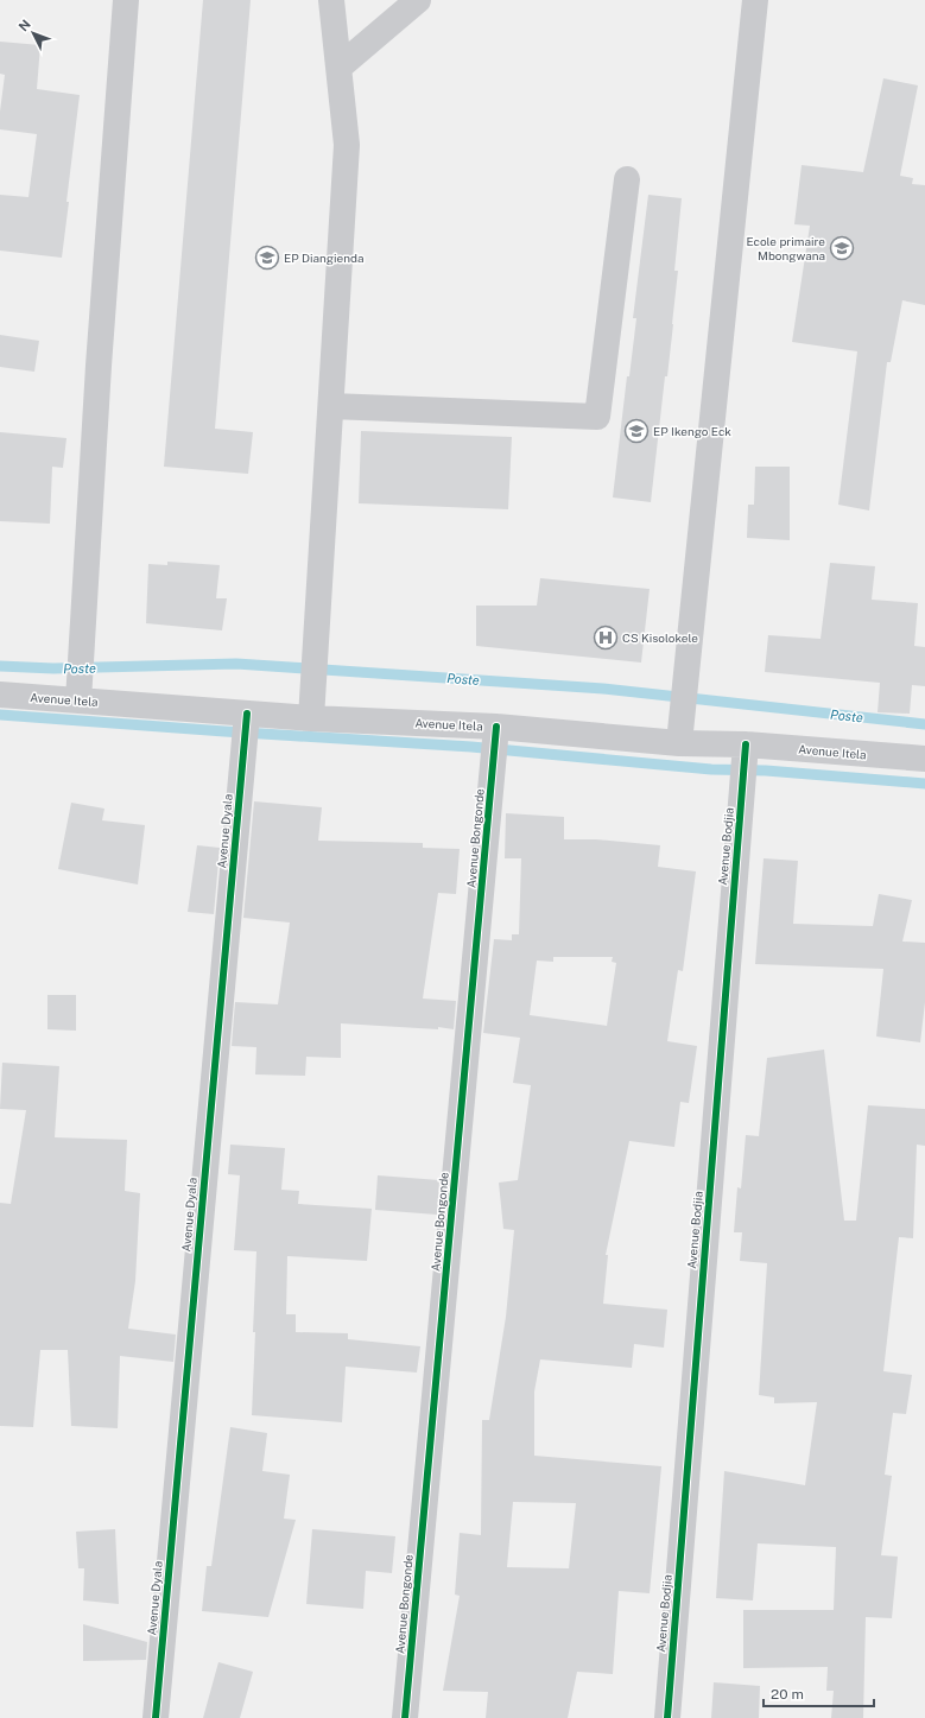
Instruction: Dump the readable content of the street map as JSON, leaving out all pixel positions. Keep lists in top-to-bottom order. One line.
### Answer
{"streets":{"street":["Avenue Itela","Avenue Dyala","Avenue Bongonde","Avenue Bodjia"]},"crossings":[["Avenue Itela","Avenue Dyala"],["Avenue Itela","Avenue Bongonde"],["Avenue Itela","Avenue Bodjia"]],"water":["Poste"],"places":{"school or university":["Ecole primaire Mbongwana","EP Diangienda","EP Ikengo Eck"],"hospital":["CS Kisolokele"]},"scale_bar":"20 m","north":"top left"}
